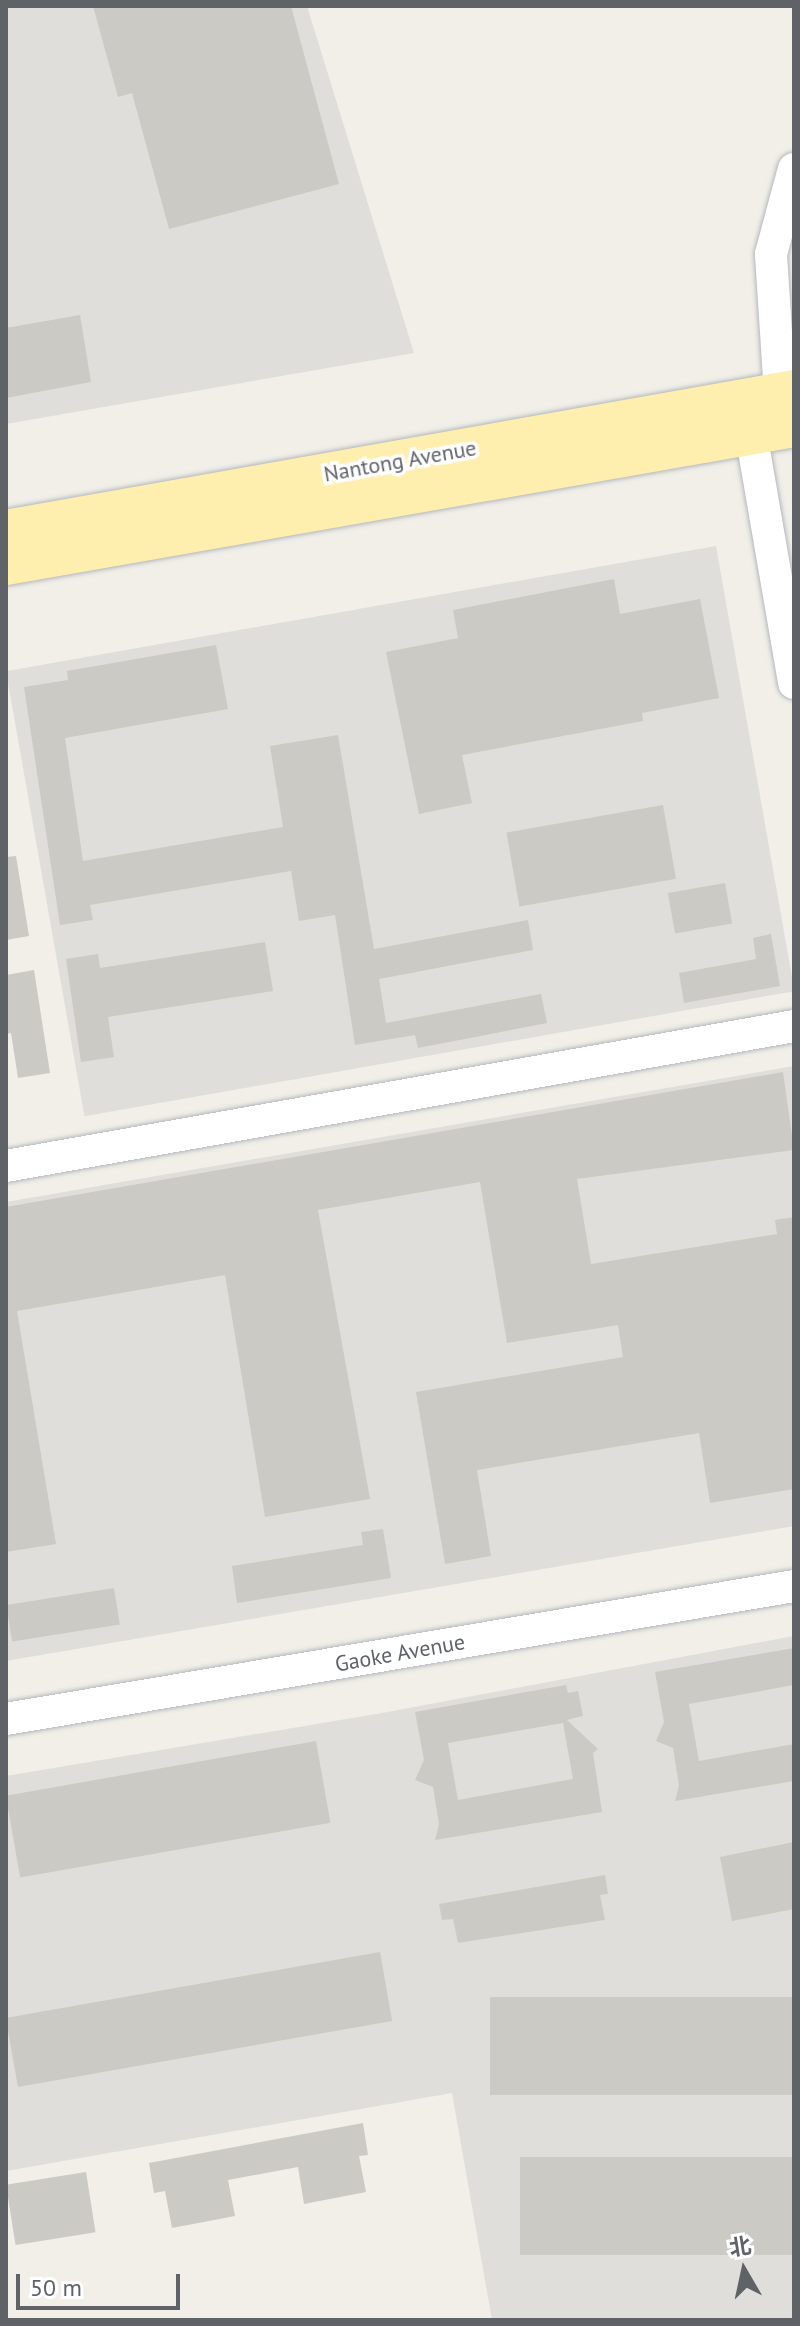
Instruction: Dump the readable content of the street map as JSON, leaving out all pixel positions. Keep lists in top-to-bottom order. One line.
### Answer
{"streets":{"main road":["Nantong Avenue"],"street":["Gaoke Avenue"]},"scale_bar":"50 m","north":"top"}
